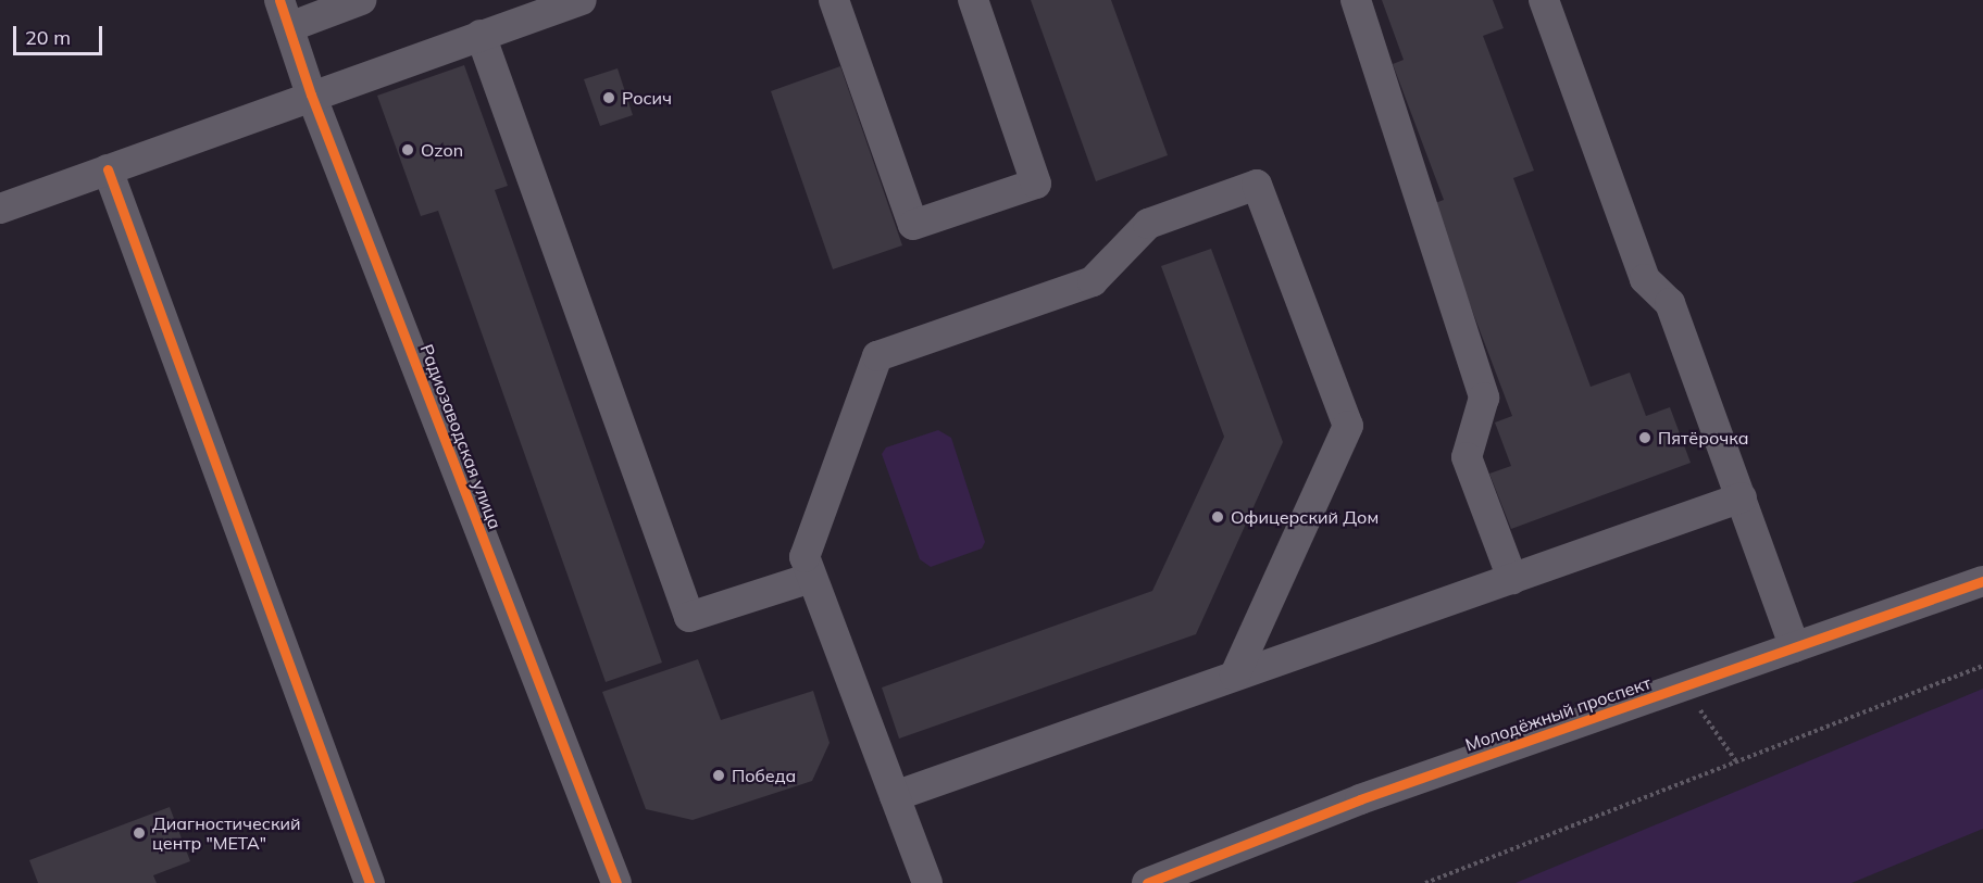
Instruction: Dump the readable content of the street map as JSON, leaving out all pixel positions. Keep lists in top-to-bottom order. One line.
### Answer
{"streets":{"street":["Радиозаводская улица","Молодёжный проспект"]},"places":["Росич","Ozon","Пятёрочка","Офицерский Дом","Победа","Диагностический центр \"МЕТА\""],"scale_bar":"20 m"}
